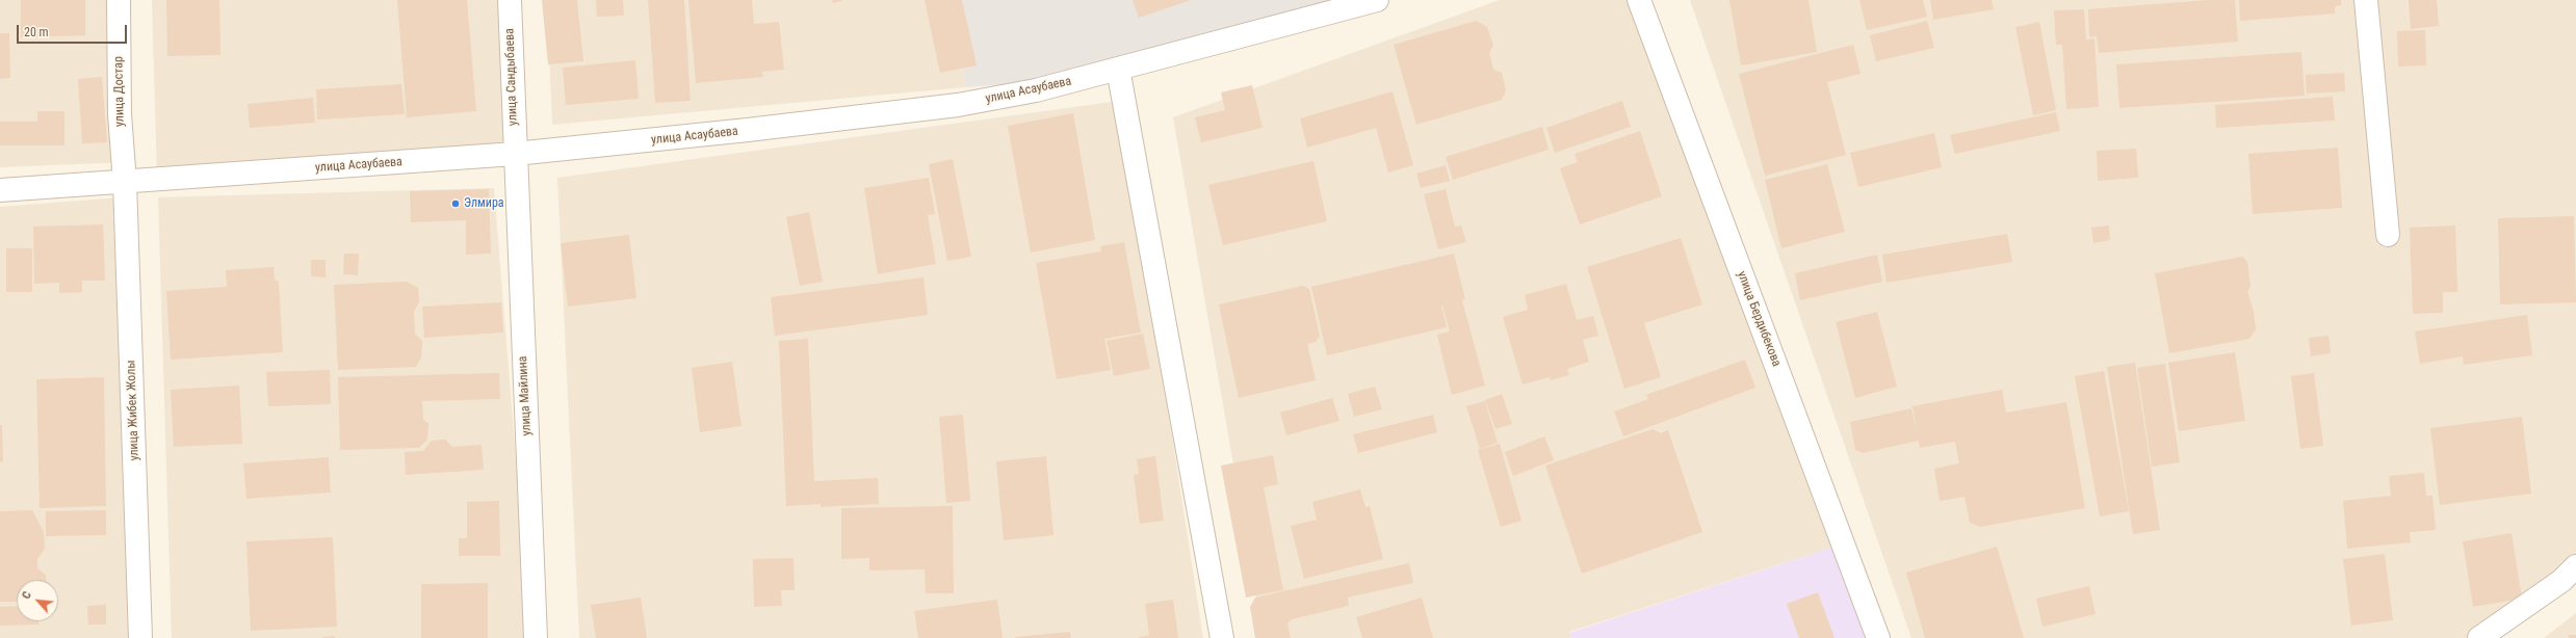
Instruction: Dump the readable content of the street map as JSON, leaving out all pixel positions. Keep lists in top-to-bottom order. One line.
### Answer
{"streets":{"street":["улица Сандыбаева","улица Асаубаева","улица Достар","улица Бердибекова","улица Майлина","улица Жибек Жолы"]},"crossings":[["улица Сандыбаева","улица Асаубаева"],["улица Сандыбаева","улица Майлина"],["улица Асаубаева","улица Достар"],["улица Асаубаева","улица Майлина"],["улица Асаубаева","улица Жибек Жолы"],["улица Достар","улица Жибек Жолы"]],"places":["Элмира"],"scale_bar":"20 m","north":"top left"}
